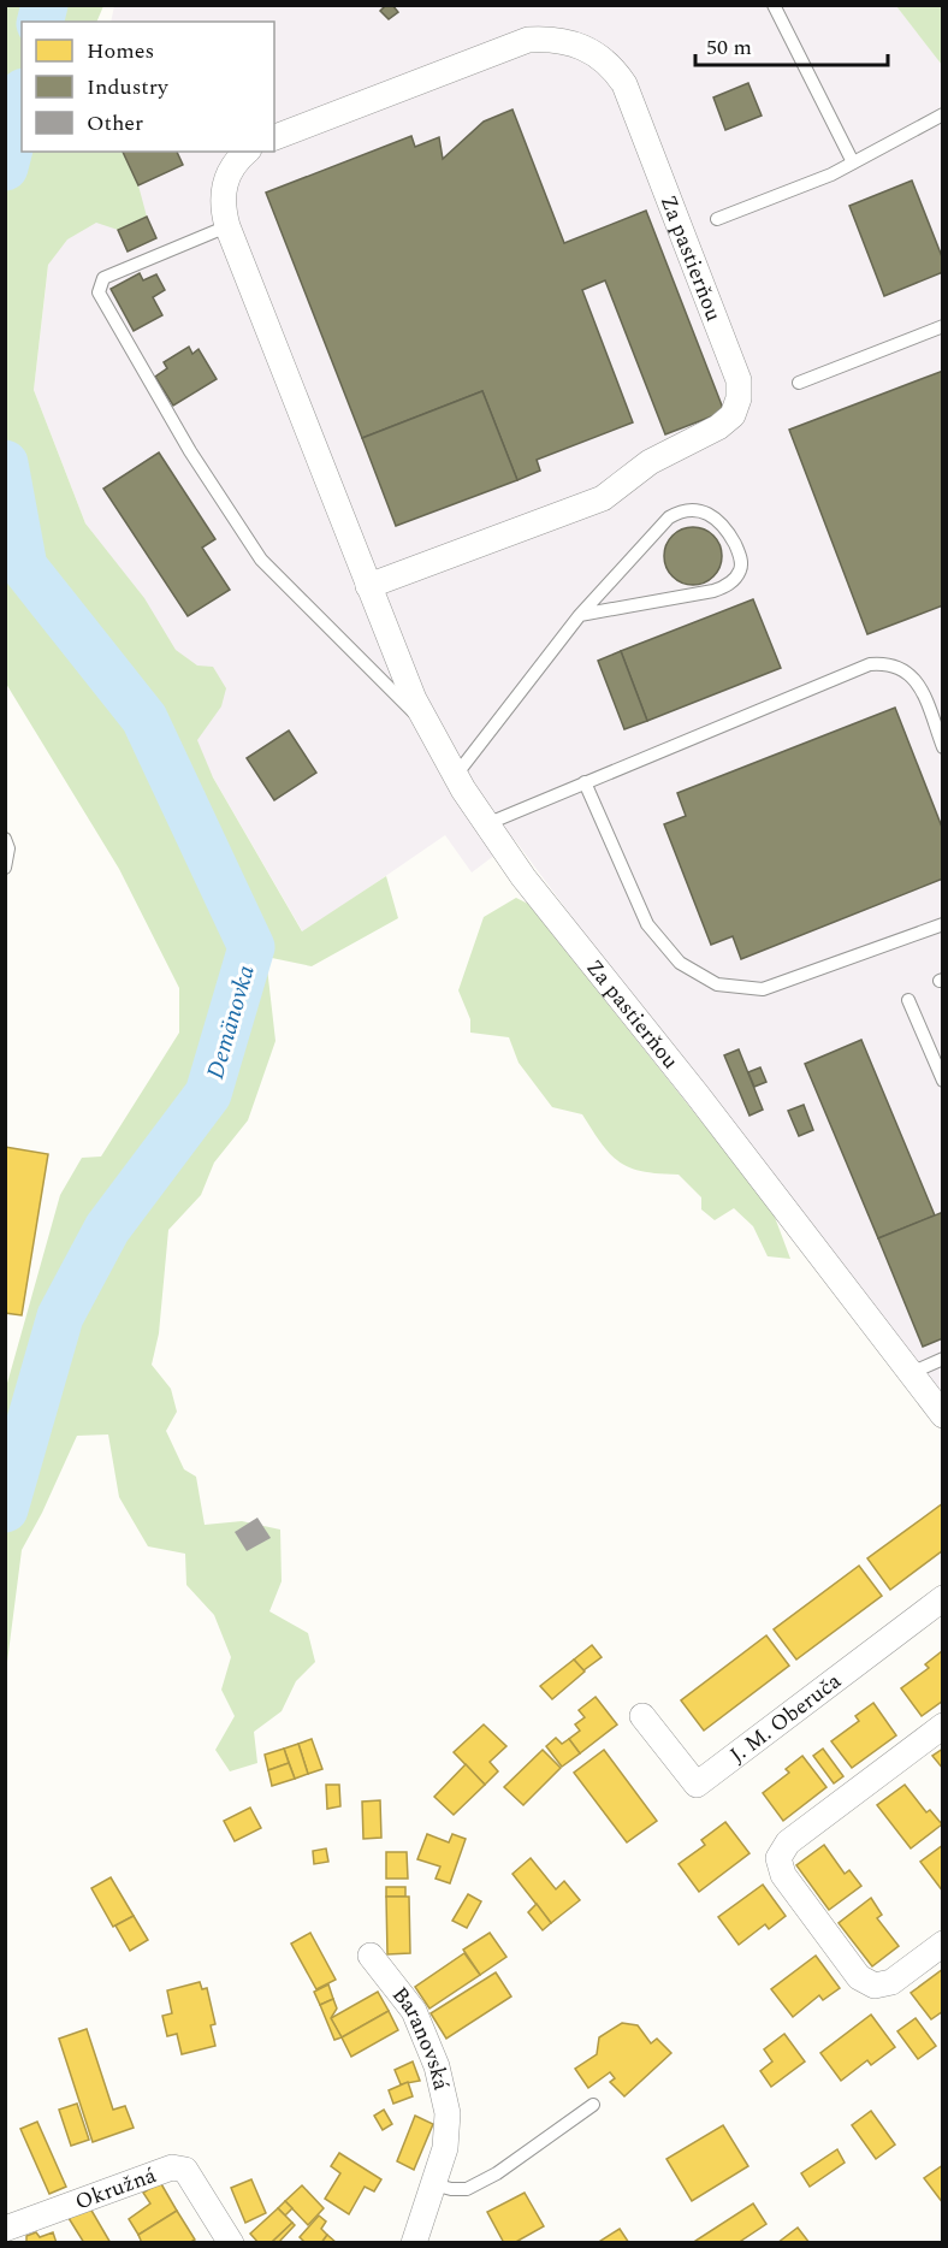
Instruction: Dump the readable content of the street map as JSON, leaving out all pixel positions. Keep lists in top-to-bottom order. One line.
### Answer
{"streets":{"street":["Za pastierňou","J. M. Oberuča","Baranovská","Okružná"]},"water":["Demänovka"],"legend":["Homes","Industry","Other"],"scale_bar":"50 m"}
